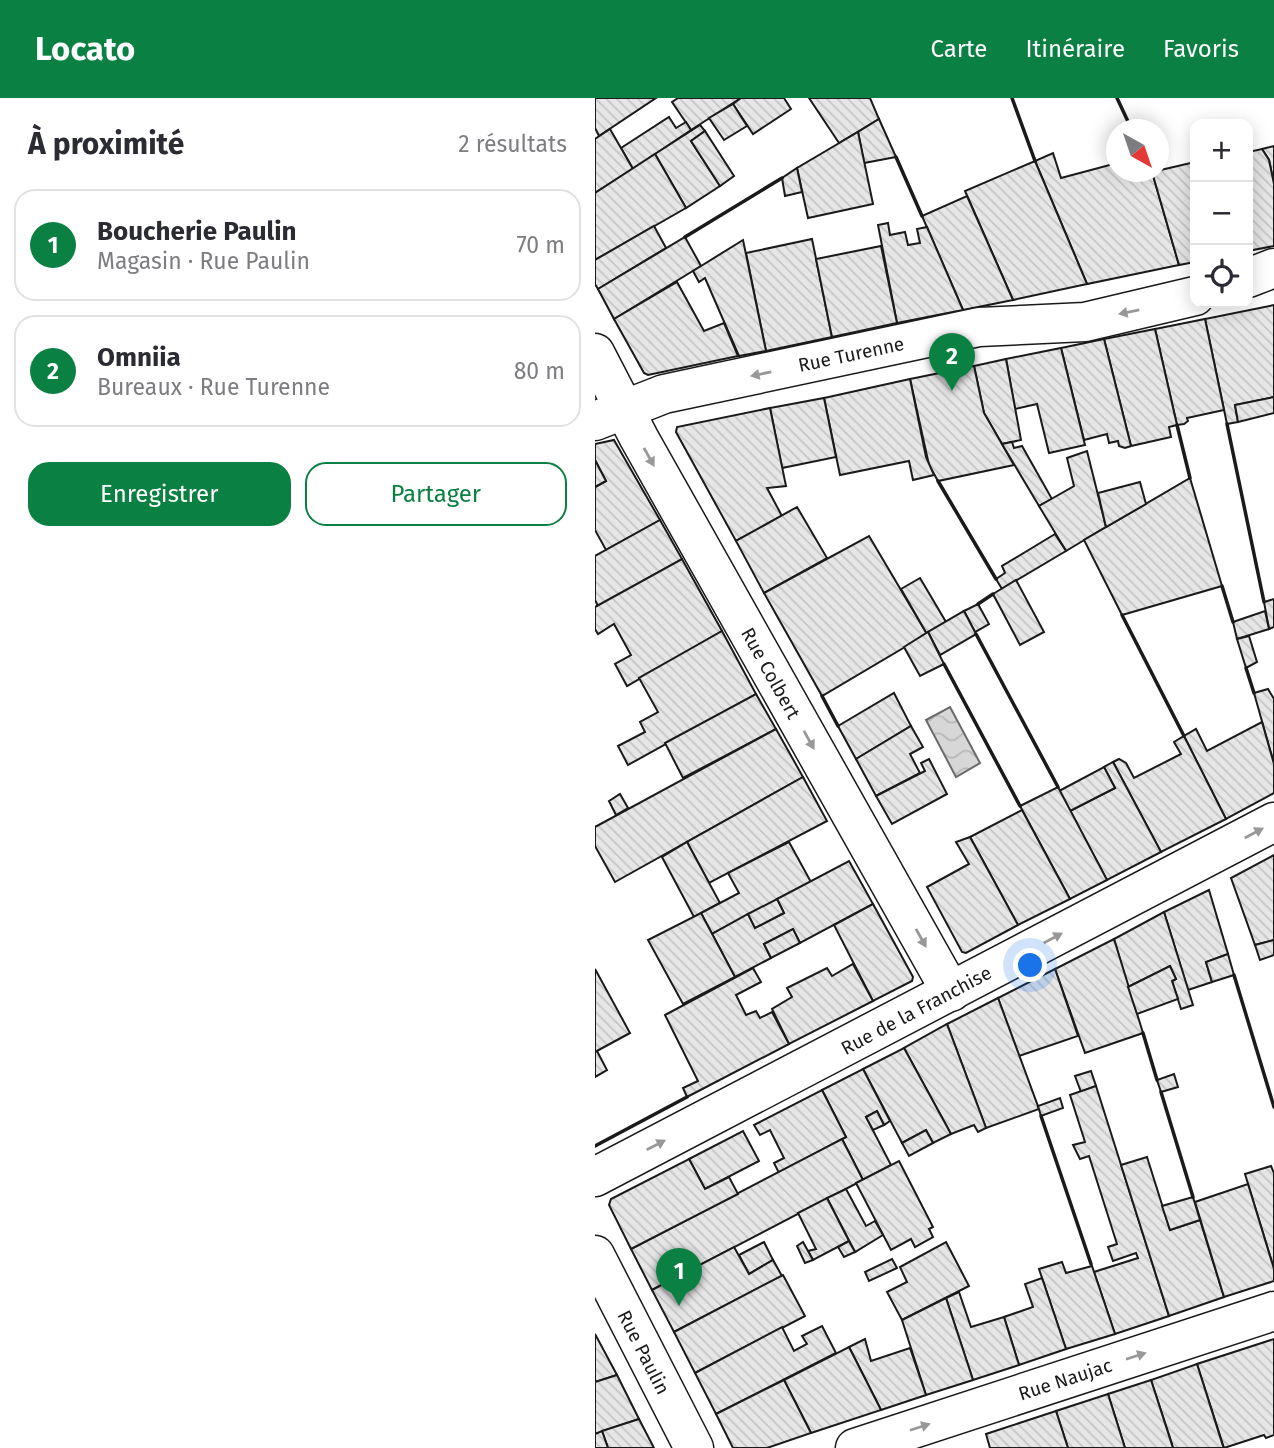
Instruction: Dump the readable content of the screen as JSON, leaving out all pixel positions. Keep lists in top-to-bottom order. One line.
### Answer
{"streets":{"street":["Rue Turenne","Rue Colbert","Rue de la Franchise","Rue Paulin","Rue Naujac"]},"crossings":[["Rue Turenne","Rue Colbert"],["Rue Colbert","Rue de la Franchise"]],"one_way":["Rue Turenne","Rue Colbert","Rue de la Franchise","Rue Naujac"],"north":"bottom right","page":{"header":"Locato","nav":["Carte","Itinéraire","Favoris"],"heading":["À proximité","2 résultats"],"map_buttons":["+","−"],"list":[{"mark":"1","name":"Boucherie Paulin","note":"Magasin · Rue Paulin","value":"70 m"},{"mark":"2","name":"Omniia","note":"Bureaux · Rue Turenne","value":"80 m"}],"pins":["2","1"],"buttons":["Enregistrer","Partager"]}}
